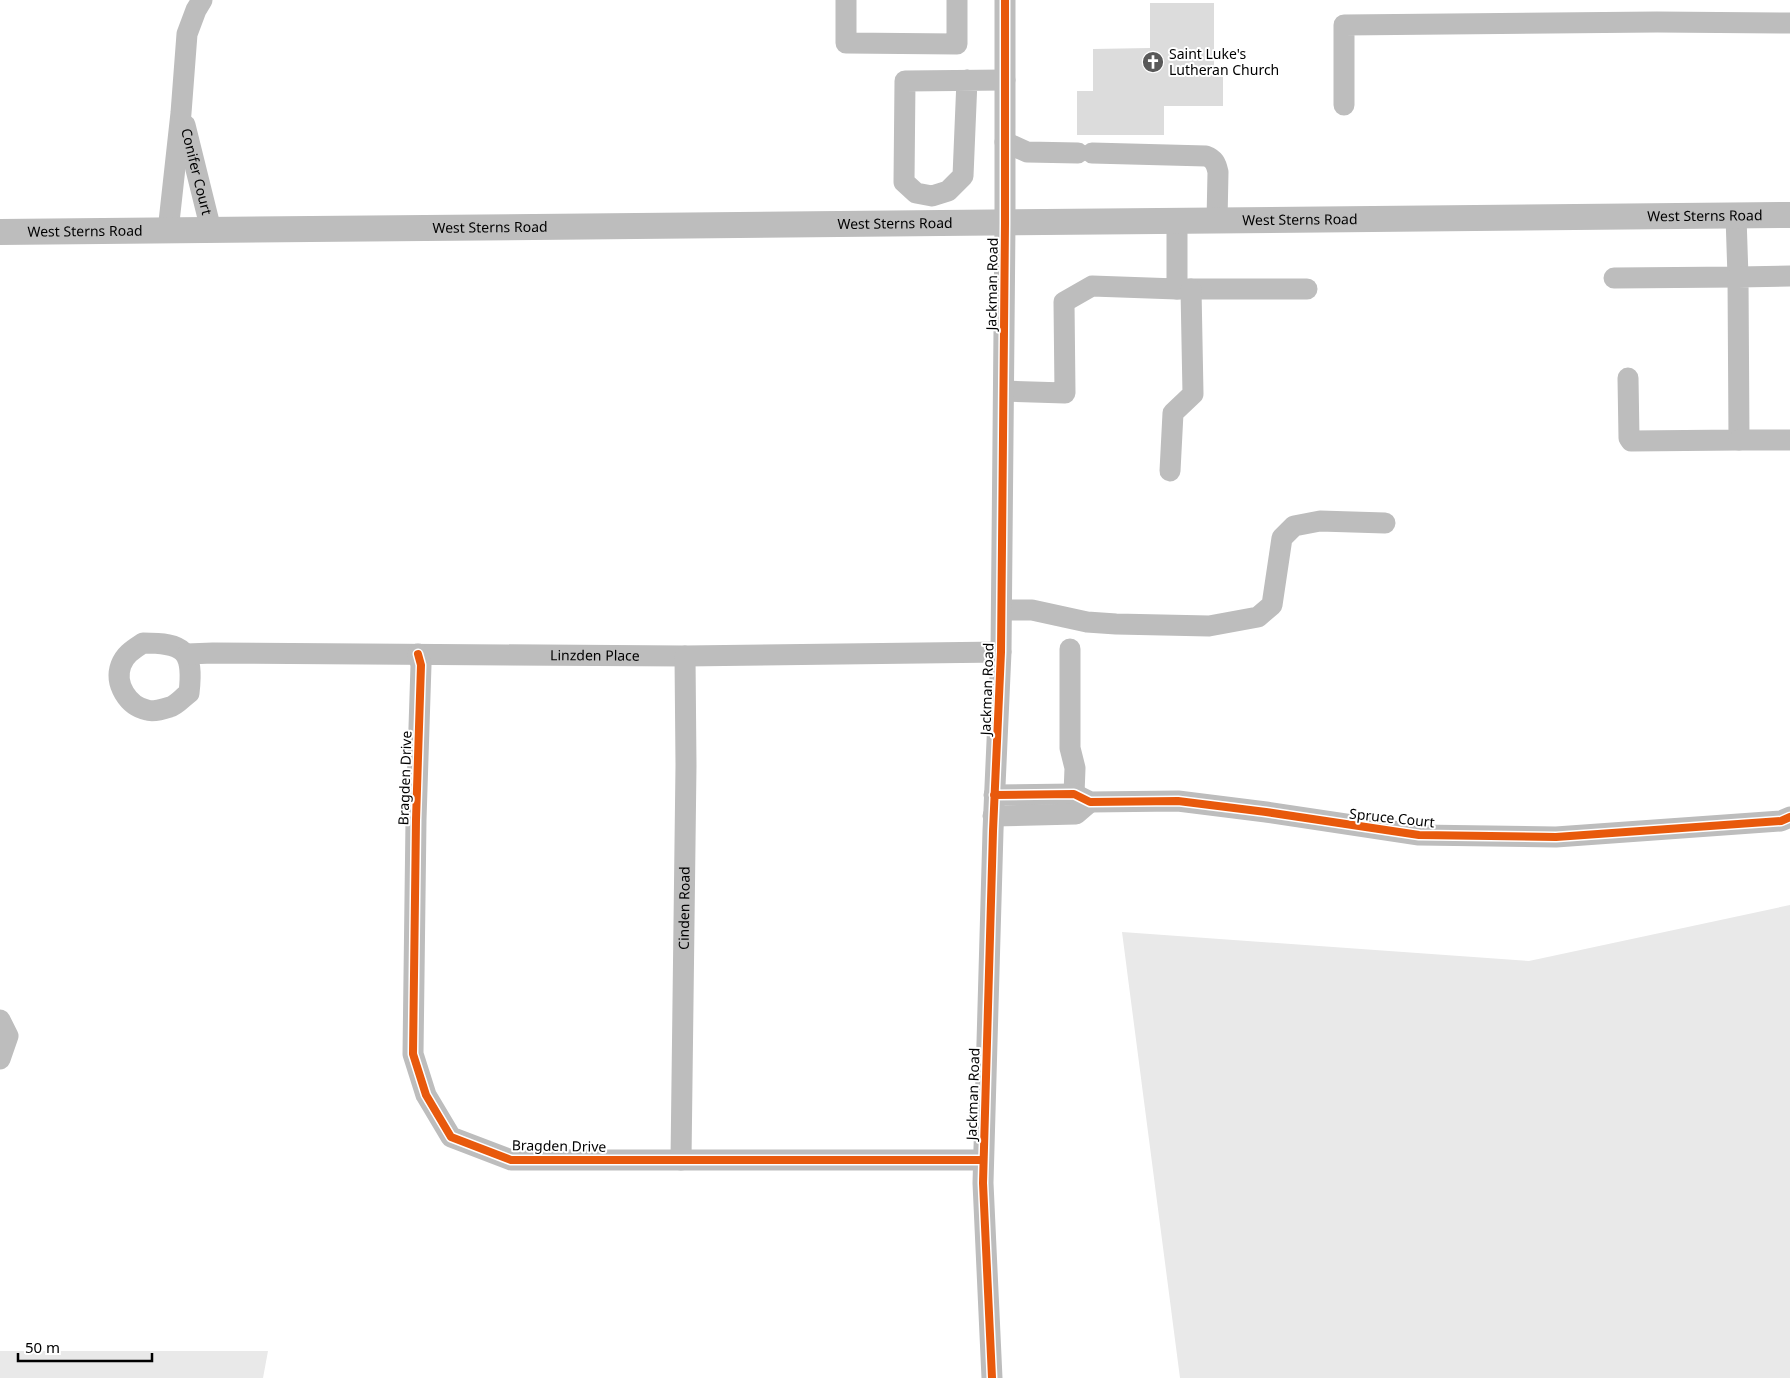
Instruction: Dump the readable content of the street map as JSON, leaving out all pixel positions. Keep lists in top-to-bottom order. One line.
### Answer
{"streets":{"main road":["West Sterns Road"],"street":["Conifer Court","Jackman Road","Linzden Place","Bragden Drive","Spruce Court","Cinden Road"]},"crossings":[["Conifer Court","West Sterns Road"],["West Sterns Road","Jackman Road"],["Jackman Road","Linzden Place"],["Jackman Road","Bragden Drive"],["Jackman Road","Spruce Court"],["Linzden Place","Bragden Drive"],["Linzden Place","Cinden Road"],["Bragden Drive","Cinden Road"]],"places":{"church":["Saint Luke's Lutheran Church"]},"scale_bar":"50 m"}
